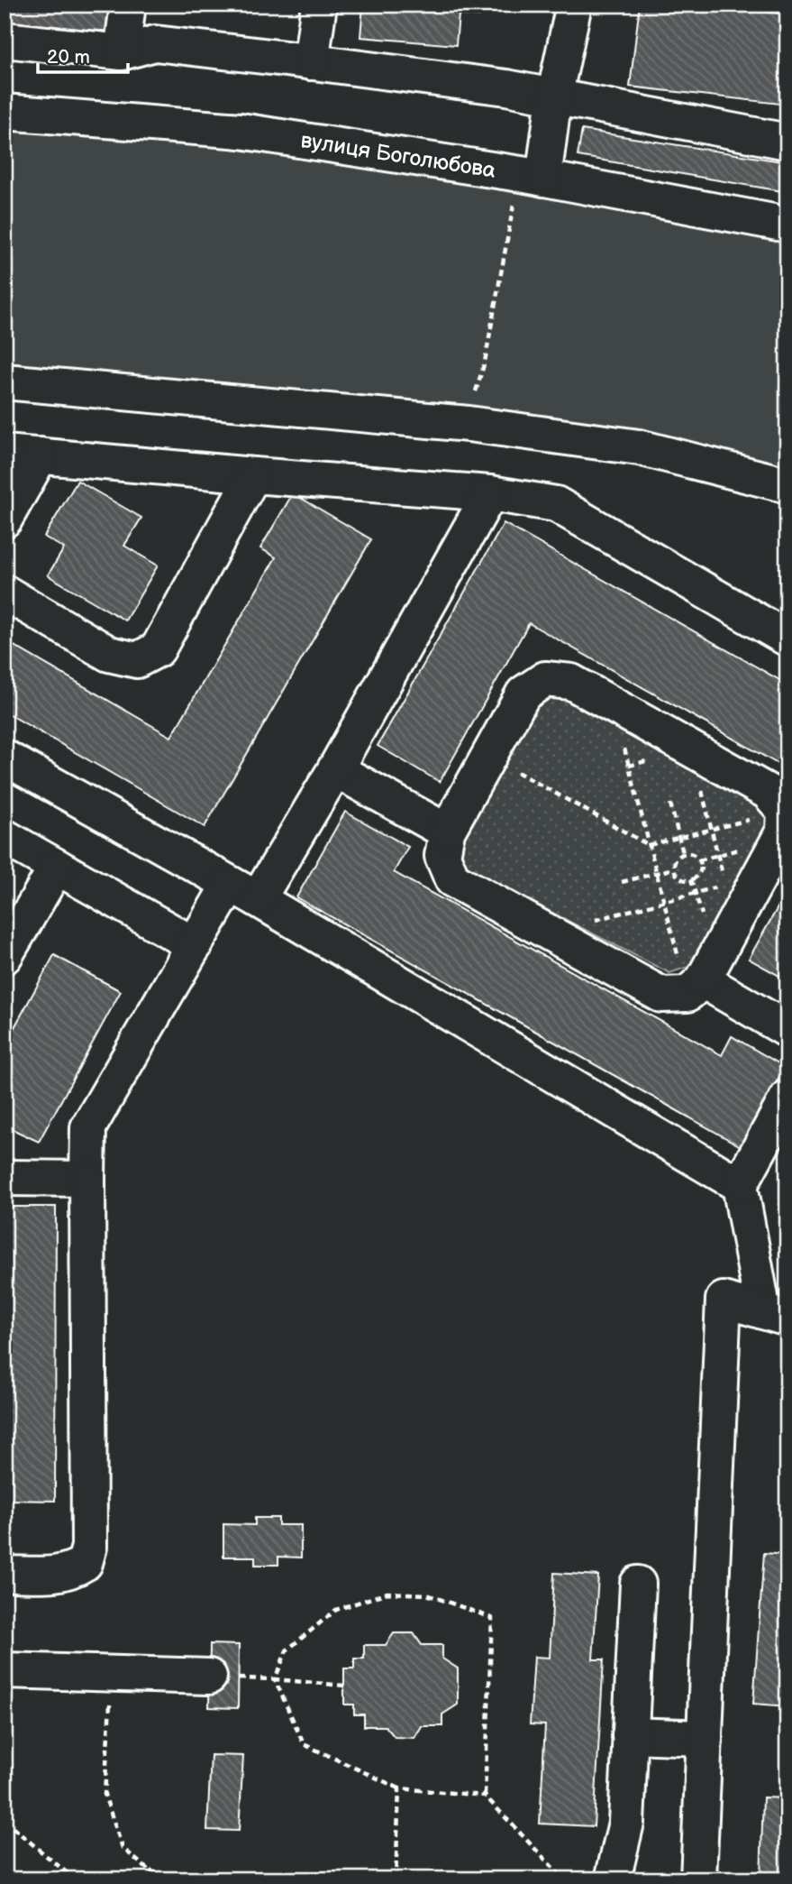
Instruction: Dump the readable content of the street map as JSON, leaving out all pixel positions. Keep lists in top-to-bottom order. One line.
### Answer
{"streets":{"street":["вулиця Боголюбова"]},"scale_bar":"20 m"}
